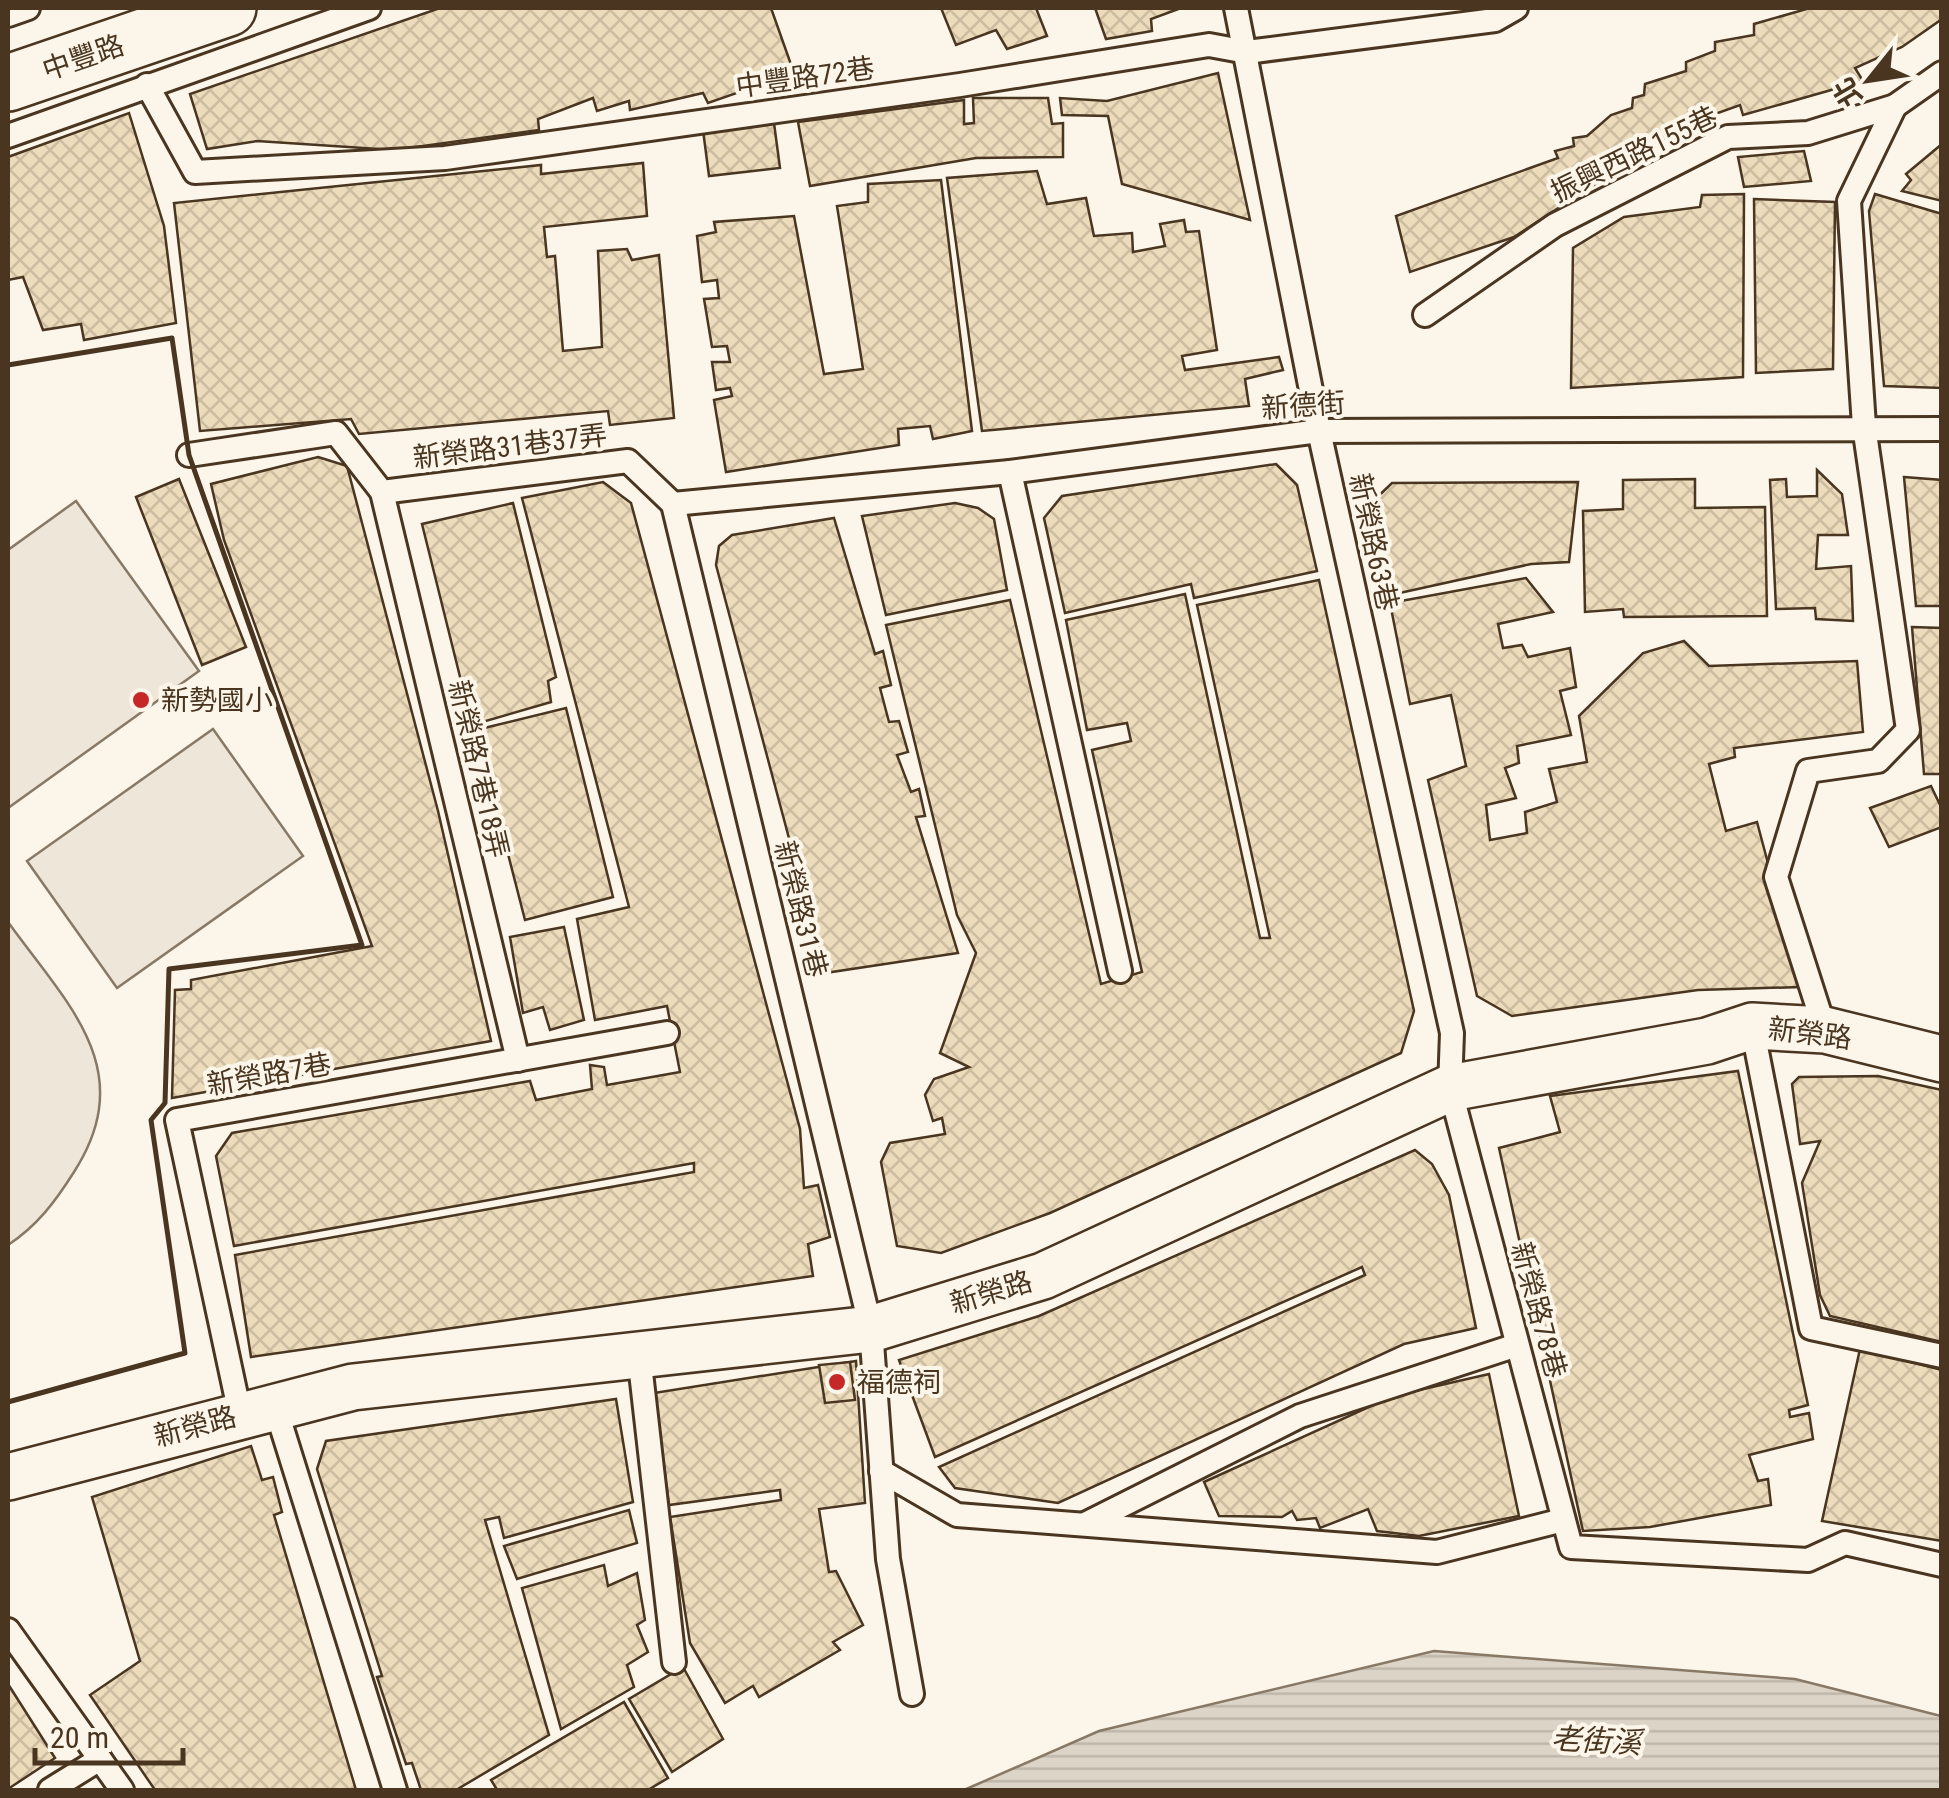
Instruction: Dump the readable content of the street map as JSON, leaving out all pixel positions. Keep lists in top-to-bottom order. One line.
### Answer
{"streets":{"main road":["中豐路"],"street":["新榮路"],"lane":["中豐路72巷","振興西路155巷","新德街","新榮路31巷37弄","新榮路63巷","新榮路7巷18弄","新榮路31巷","新榮路7巷","新榮路78巷"]},"crossings":[["中豐路72巷","新榮路63巷"],["新德街","新榮路31巷37弄"],["新德街","新榮路63巷"],["新德街","新榮路31巷"],["新榮路31巷37弄","新榮路7巷18弄"],["新榮路31巷37弄","新榮路31巷"],["新榮路63巷","新榮路"],["新榮路63巷","新榮路78巷"],["新榮路7巷18弄","新榮路7巷"],["新榮路31巷","新榮路"],["新榮路","新榮路7巷"],["新榮路","新榮路78巷"]],"water":["老街溪"],"places":["新勢國小","福德祠"],"scale_bar":"20 m","north":"bottom left"}
